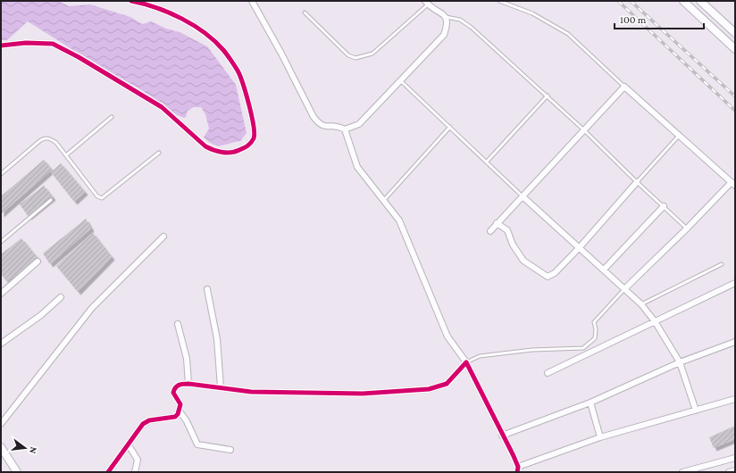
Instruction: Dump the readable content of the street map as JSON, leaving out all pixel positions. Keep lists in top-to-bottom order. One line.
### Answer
{"scale_bar":"100 m","north":"right"}
